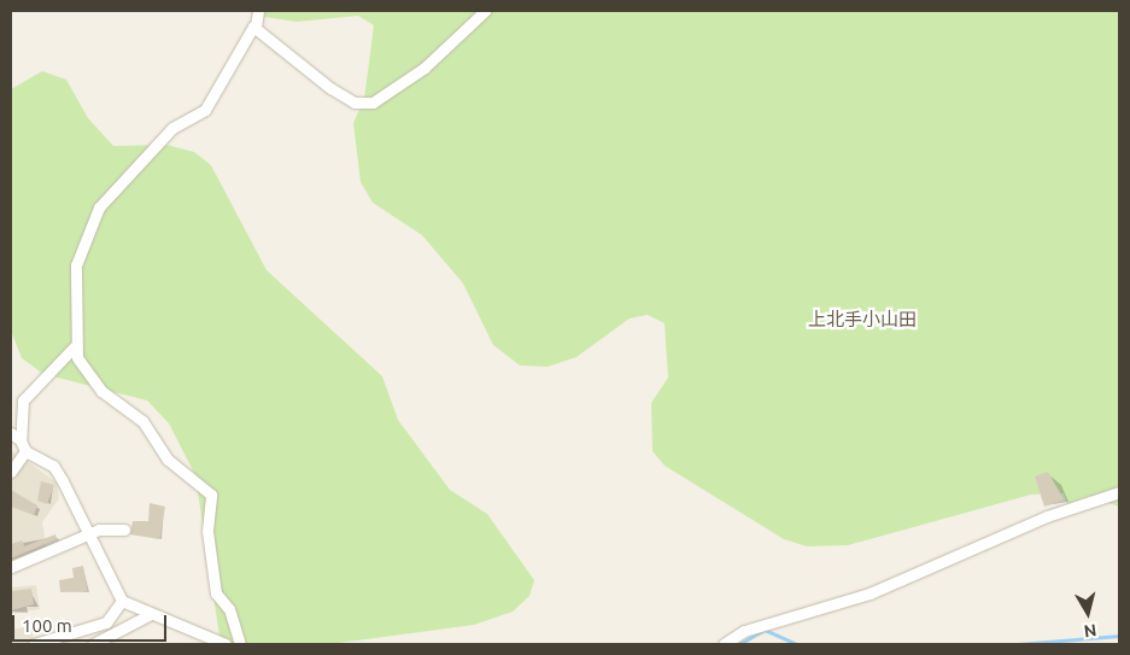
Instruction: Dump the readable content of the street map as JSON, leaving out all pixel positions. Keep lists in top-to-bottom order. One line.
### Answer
{"districts":["上北手小山田"],"scale_bar":"100 m","north":"bottom"}
